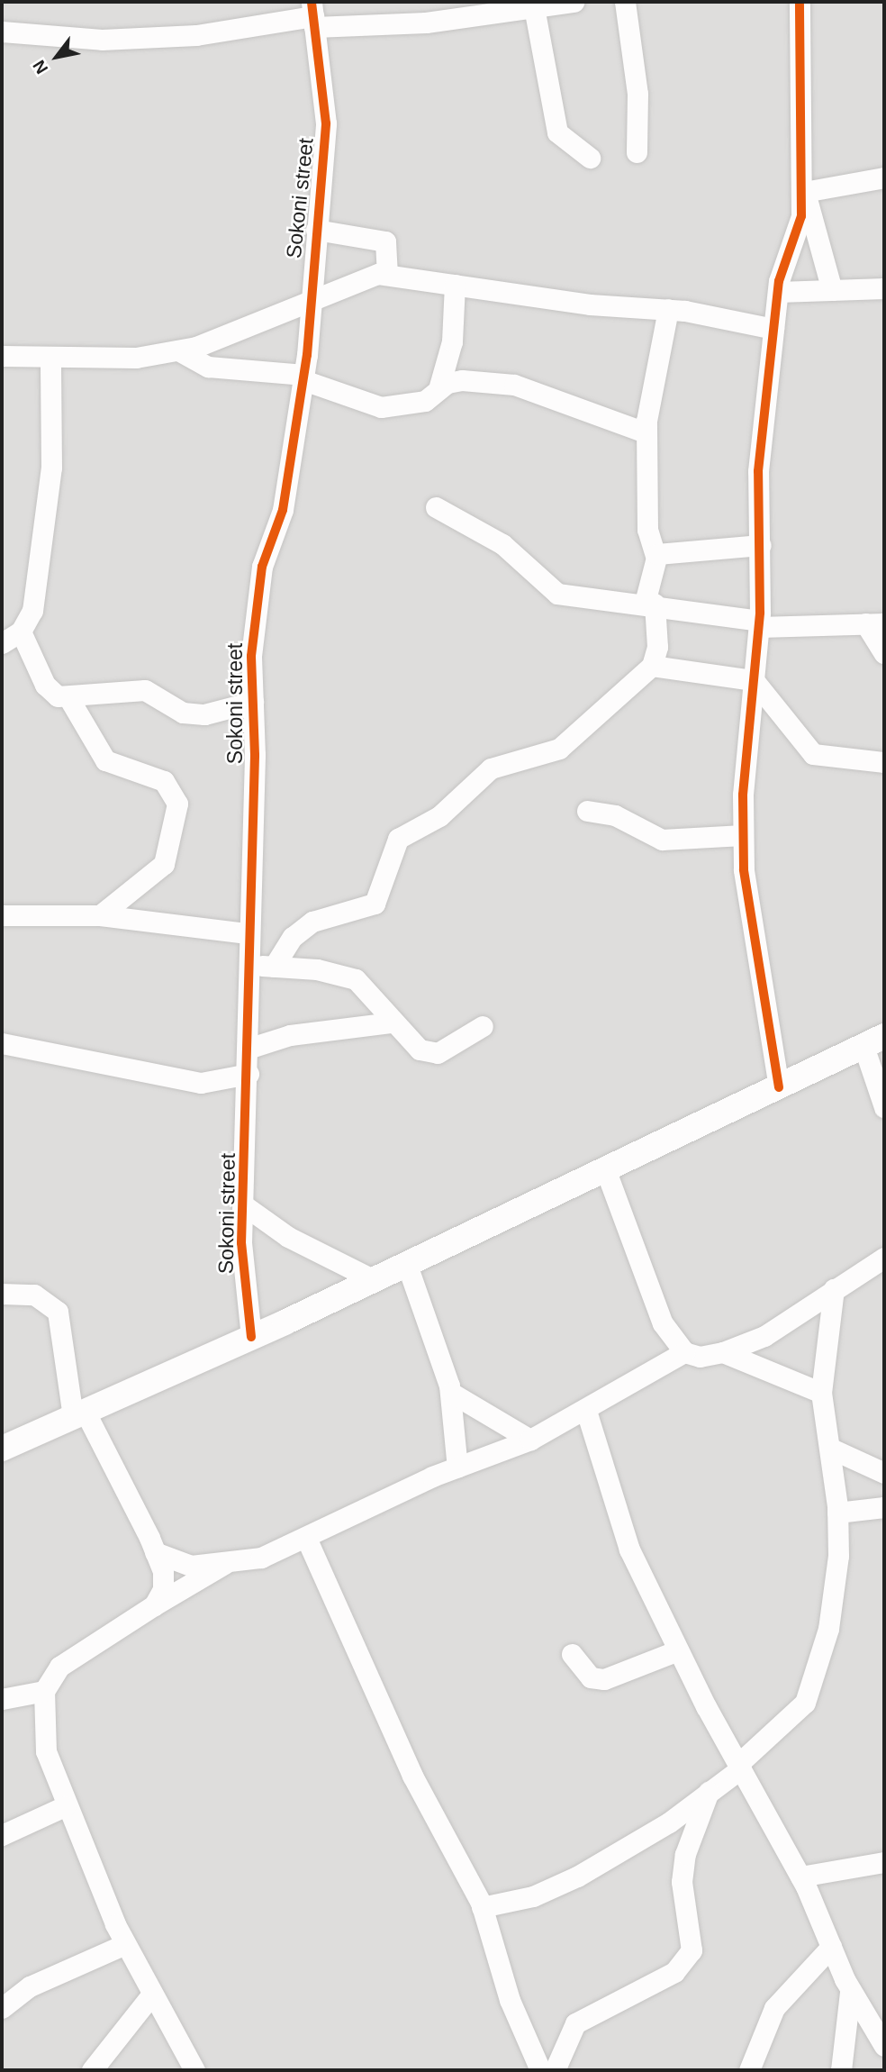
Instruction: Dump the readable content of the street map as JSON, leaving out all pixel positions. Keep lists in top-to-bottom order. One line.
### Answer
{"streets":{"street":["Sokoni street"]},"north":"bottom left"}
